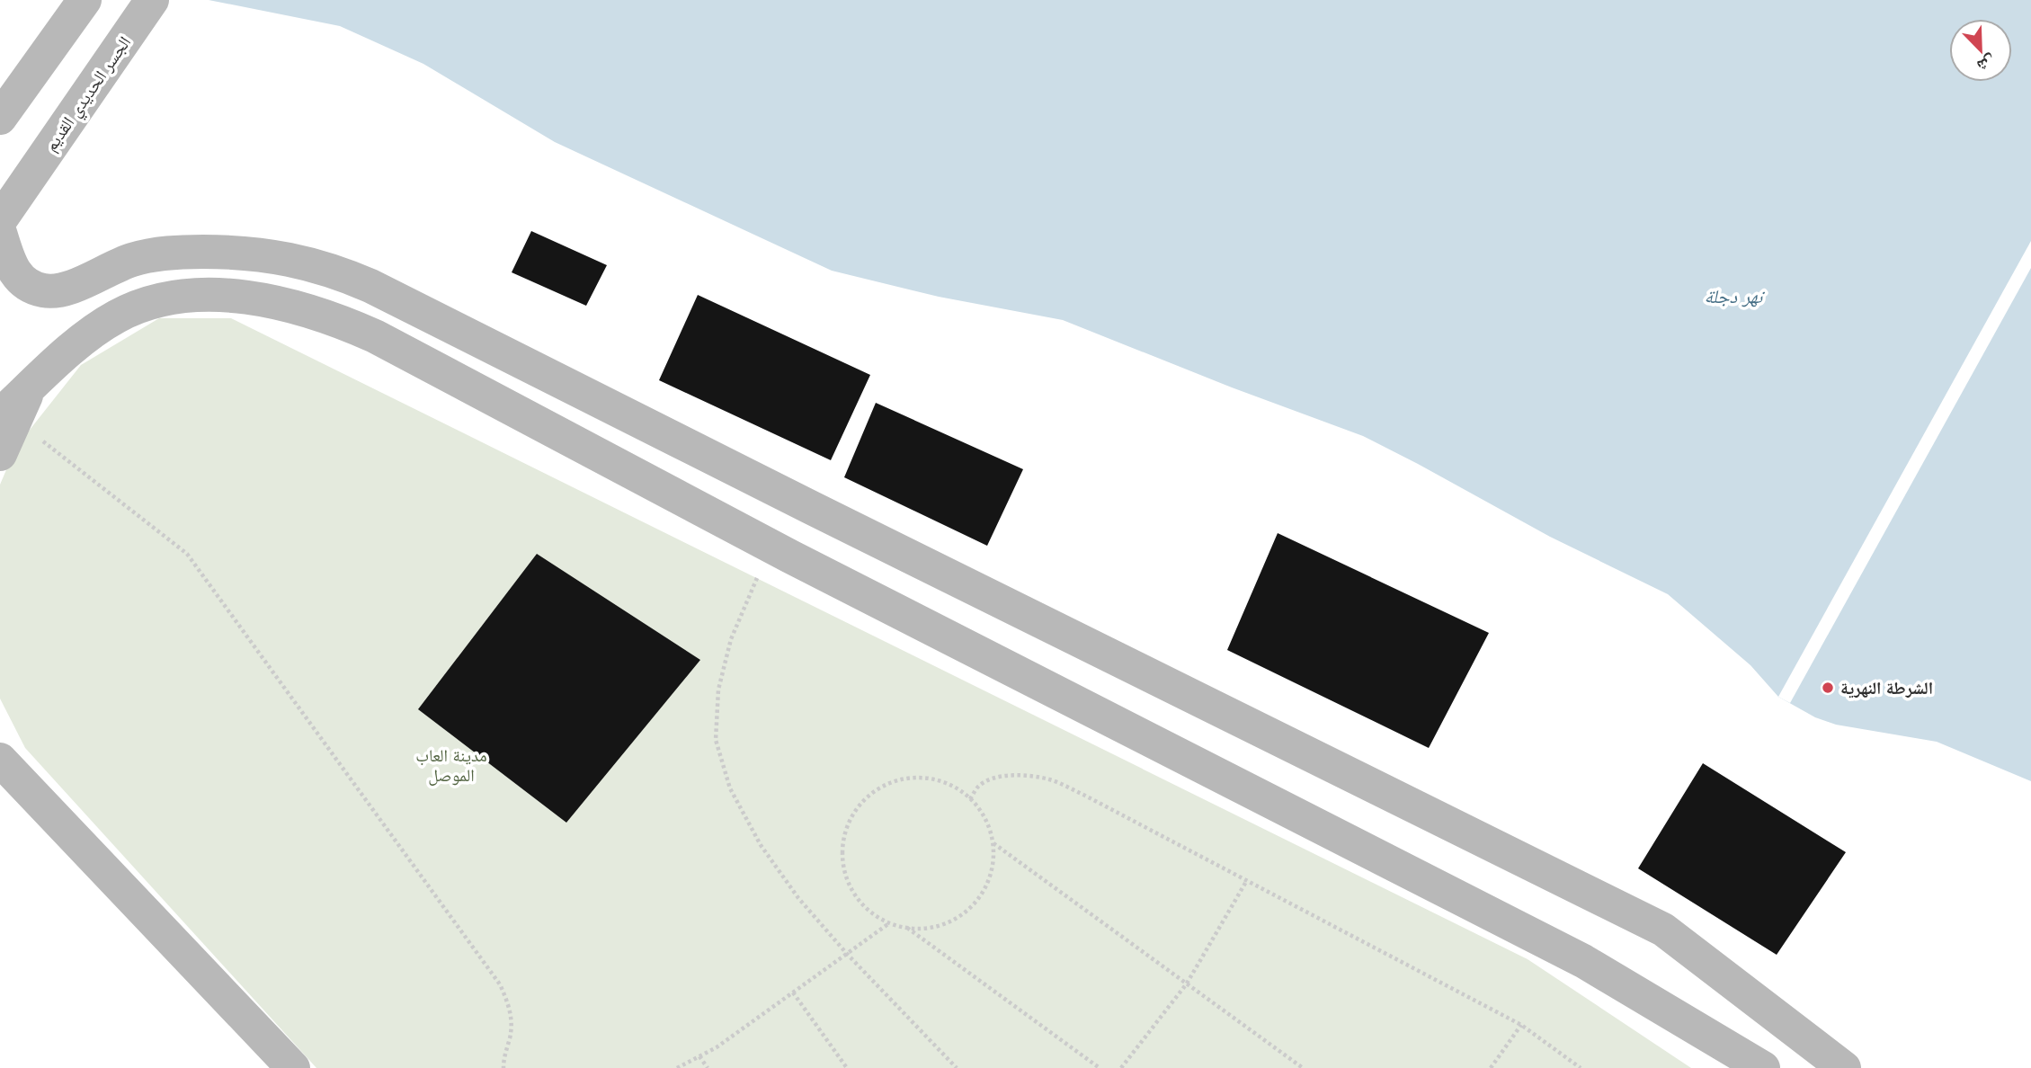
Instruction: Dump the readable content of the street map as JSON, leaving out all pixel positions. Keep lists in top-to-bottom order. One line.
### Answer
{"streets":{"main road":["الجسر الحديدي القديم"]},"water":["نهر دجلة"],"parks":["مدينة العاب الموصل"],"places":["الشرطة النهرية"],"north":"bottom right"}
